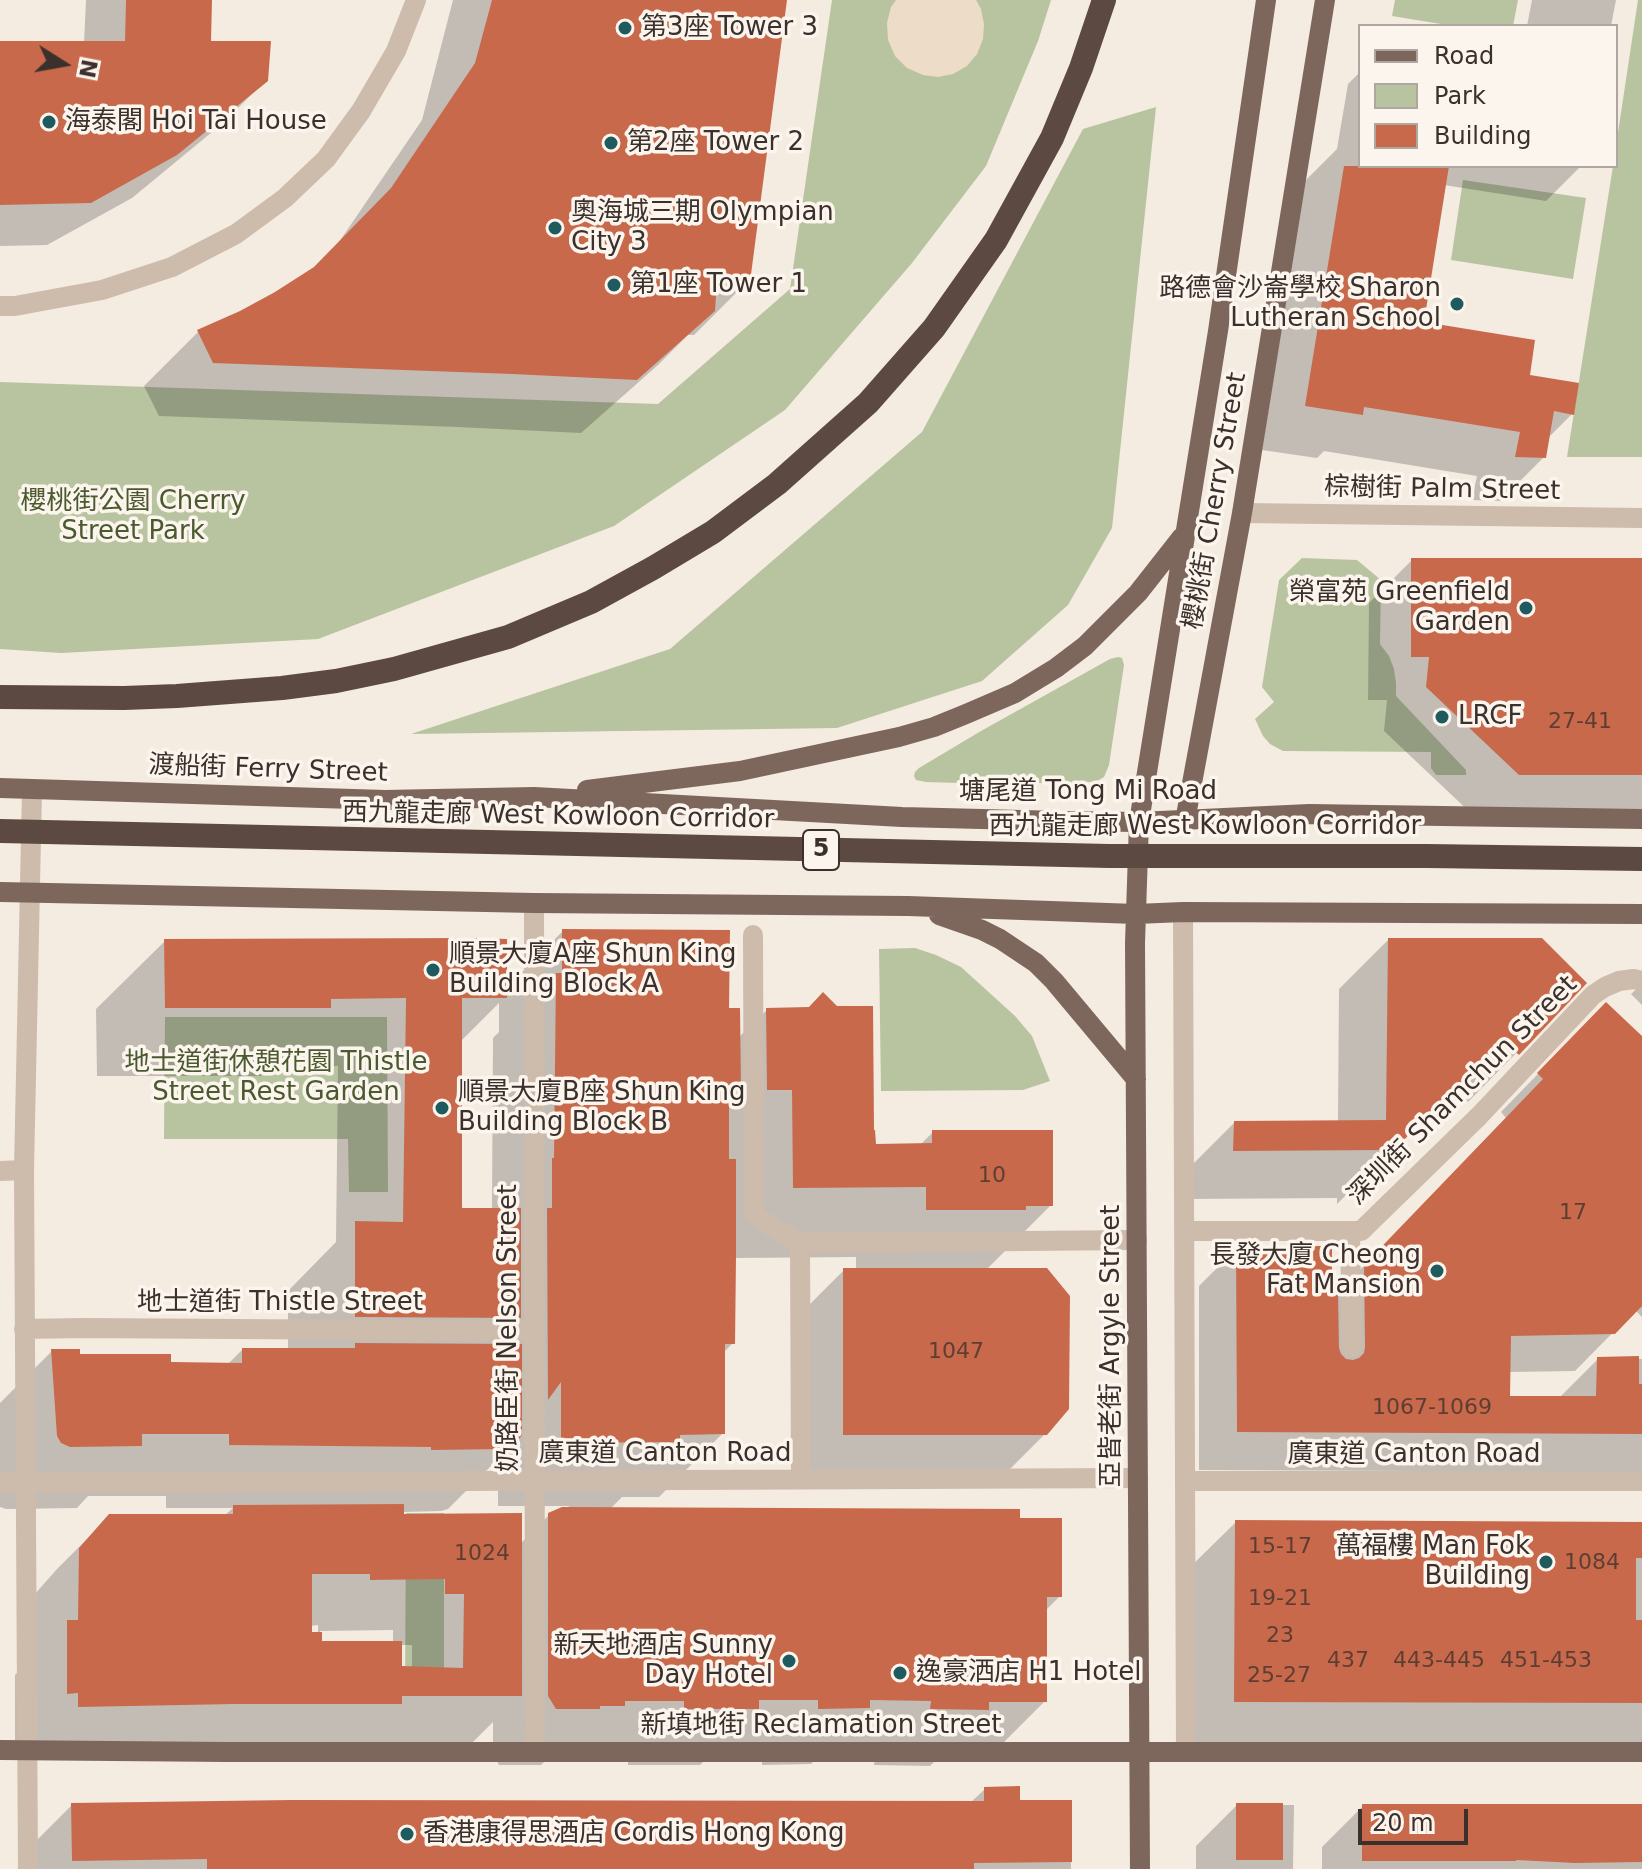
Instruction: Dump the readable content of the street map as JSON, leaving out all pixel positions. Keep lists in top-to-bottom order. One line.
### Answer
{"streets":{"highway":["西九龍走廊 West Kowloon Corridor","5"],"main road":["櫻桃街 Cherry Street","渡船街 Ferry Street","塘尾道 Tong Mi Road","亞皆老街 Argyle Street","新填地街 Reclamation Street"],"street":["棕樹街 Palm Street","深圳街 Shamchun Street","地士道街 Thistle Street","奶路臣街 Nelson Street","廣東道 Canton Road"]},"crossings":[["棕樹街 Palm Street","櫻桃街 Cherry Street"],["櫻桃街 Cherry Street","塘尾道 Tong Mi Road"],["櫻桃街 Cherry Street","亞皆老街 Argyle Street"],["渡船街 Ferry Street","塘尾道 Tong Mi Road"],["塘尾道 Tong Mi Road","亞皆老街 Argyle Street"],["地士道街 Thistle Street","奶路臣街 Nelson Street"],["奶路臣街 Nelson Street","廣東道 Canton Road"],["奶路臣街 Nelson Street","新填地街 Reclamation Street"],["亞皆老街 Argyle Street","廣東道 Canton Road"],["亞皆老街 Argyle Street","新填地街 Reclamation Street"]],"parks":["櫻桃街公園 Cherry Street Park","地士道街休憩花園 Thistle Street Rest Garden"],"places":["第3座 Tower 3","海泰閣 Hoi Tai House","第2座 Tower 2","奧海城三期 Olympian City 3","第1座 Tower 1","路德會沙崙學校 Sharon Lutheran School","榮富苑 Greenfield Garden","LRCF","順景大廈A座 Shun King Building Block A","順景大廈B座 Shun King Building Block B","長發大廈 Cheong Fat Mansion","萬福樓 Man Fok Building","新天地酒店 Sunny Day Hotel","逸豪洒店 H1 Hotel","香港康得思酒店 Cordis Hong Kong"],"house_numbers":["27-41","10","17","1047","1067-1069","15-17","1024","1084","19-21","23","437","443-445","451-453","25-27"],"legend":["Road","Park","Building"],"scale_bar":"20 m","north":"right"}
